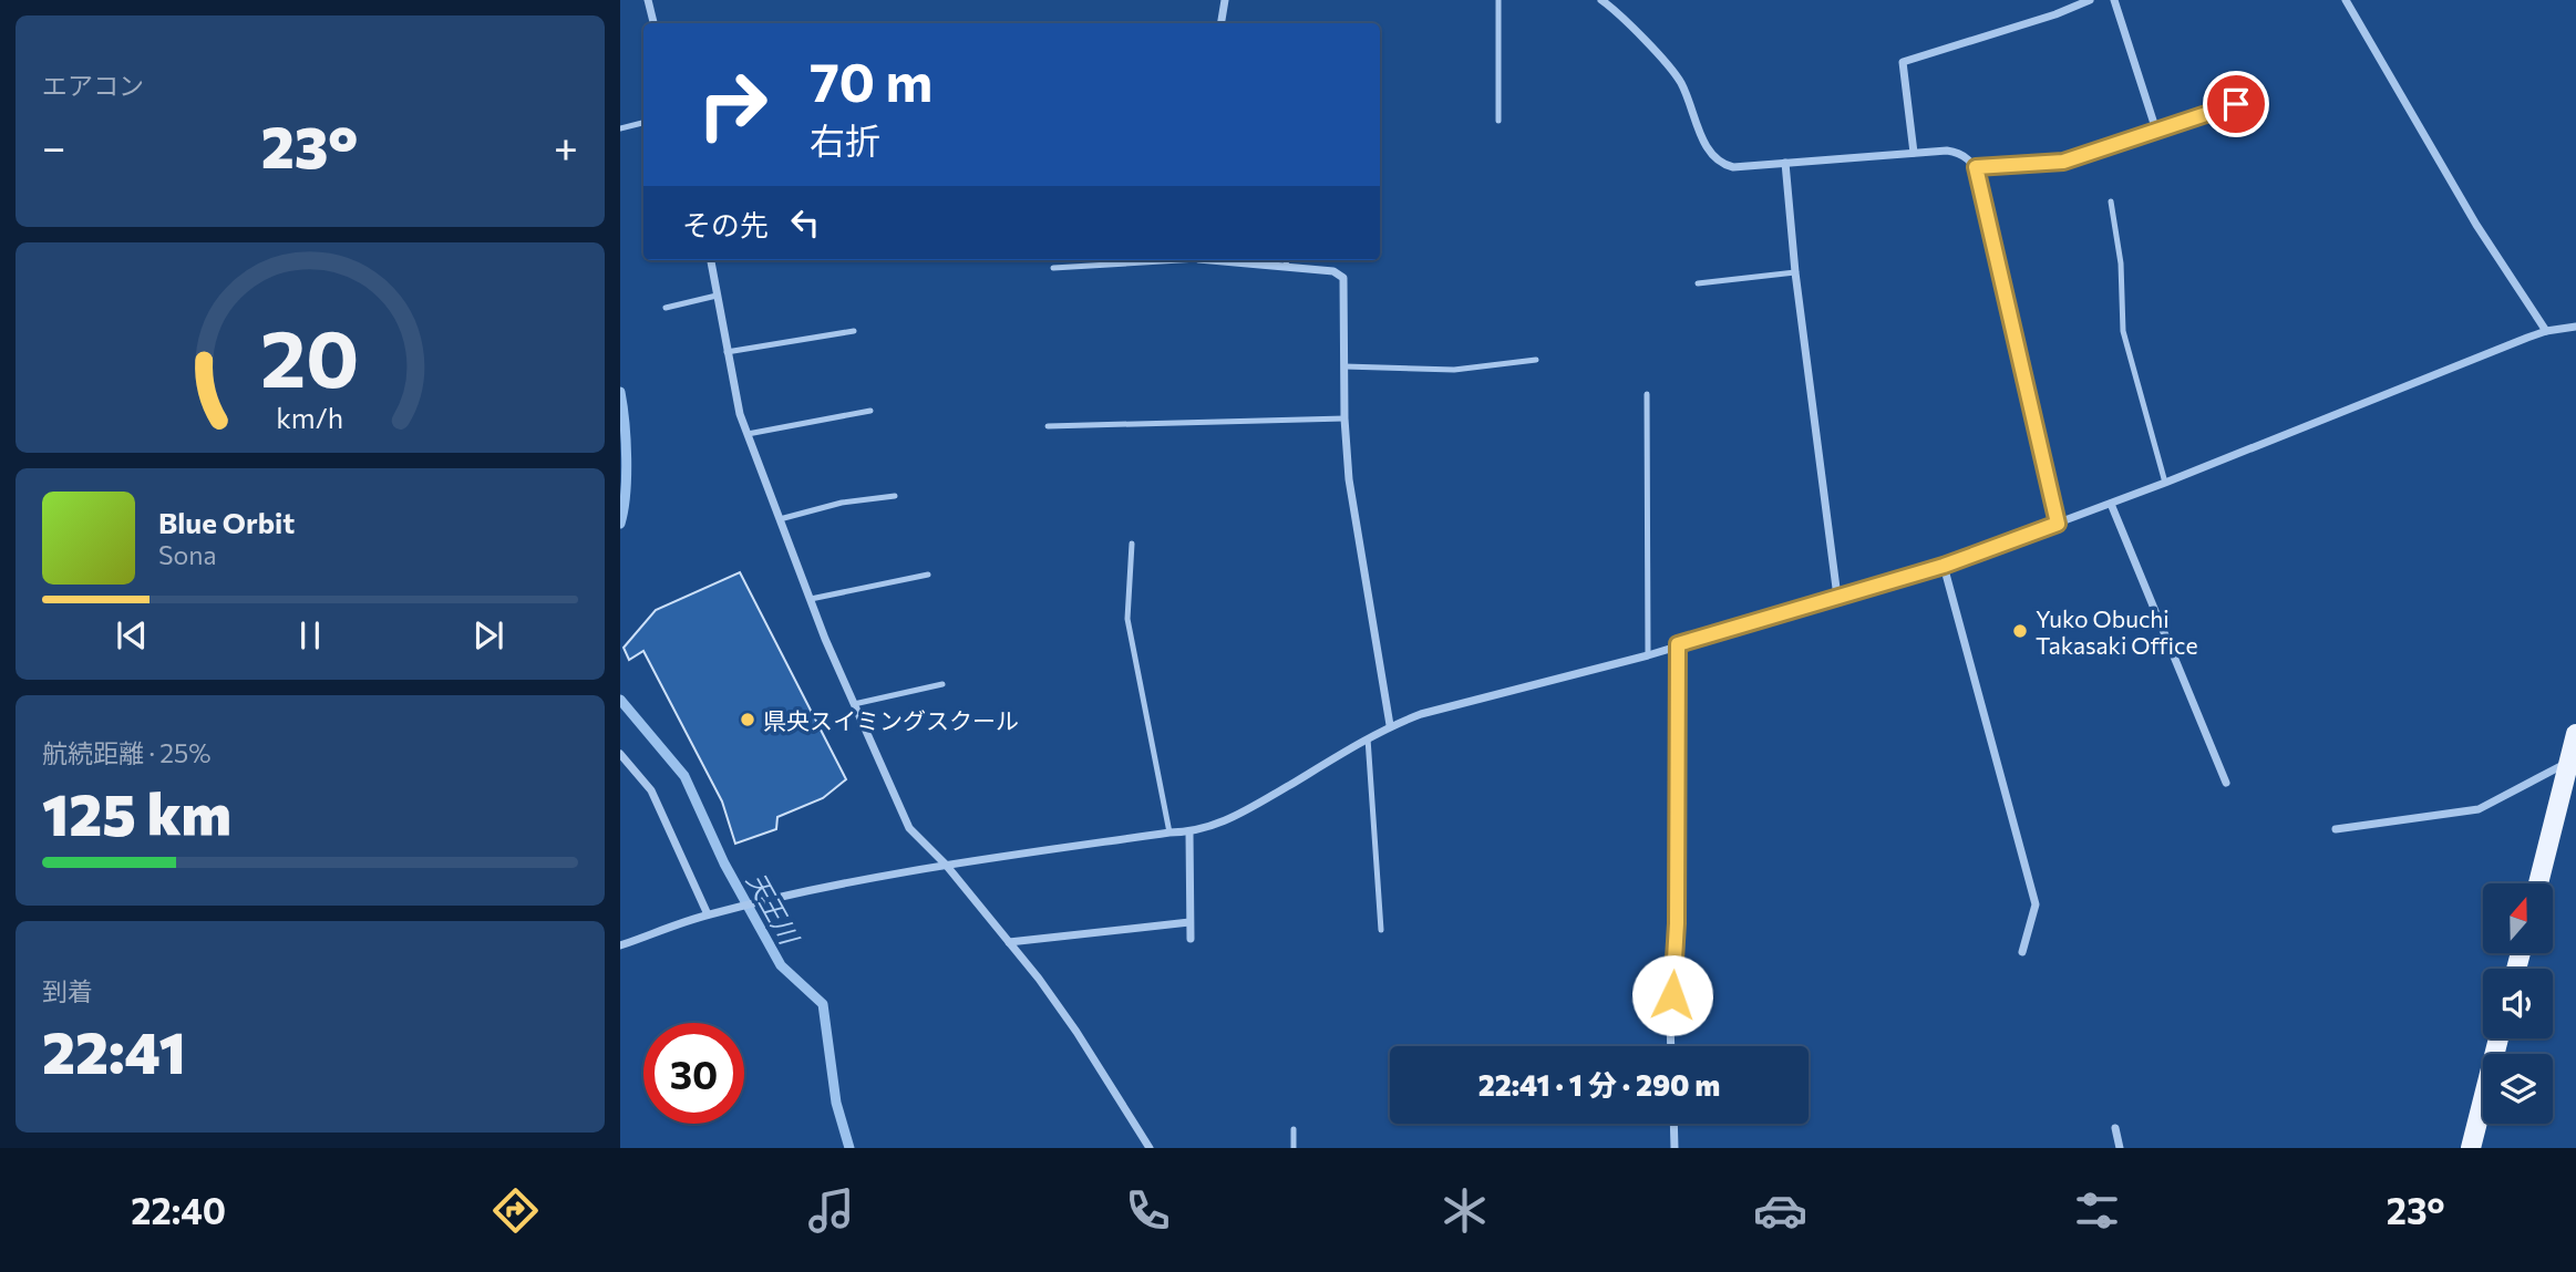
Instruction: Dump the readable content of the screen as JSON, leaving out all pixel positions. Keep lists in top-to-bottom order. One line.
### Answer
{"water":["天王川"],"places":["Yuko Obuchi Takasaki Office","県央スイミングスクール"],"north":"top","page":{"tile":["エアコン",["航続距離 · 25%","125 km"],["到着","22:41"]],"turn":["70 m","右折"],"heat":["−","23°","+"],"then":"その先","song":["Blue Orbit","Sona"],"limit":"30","trip":"22:41 · 1 分 · 290 m","tabs":["22:40","23°"],"gauge":["20","km/h"]}}
